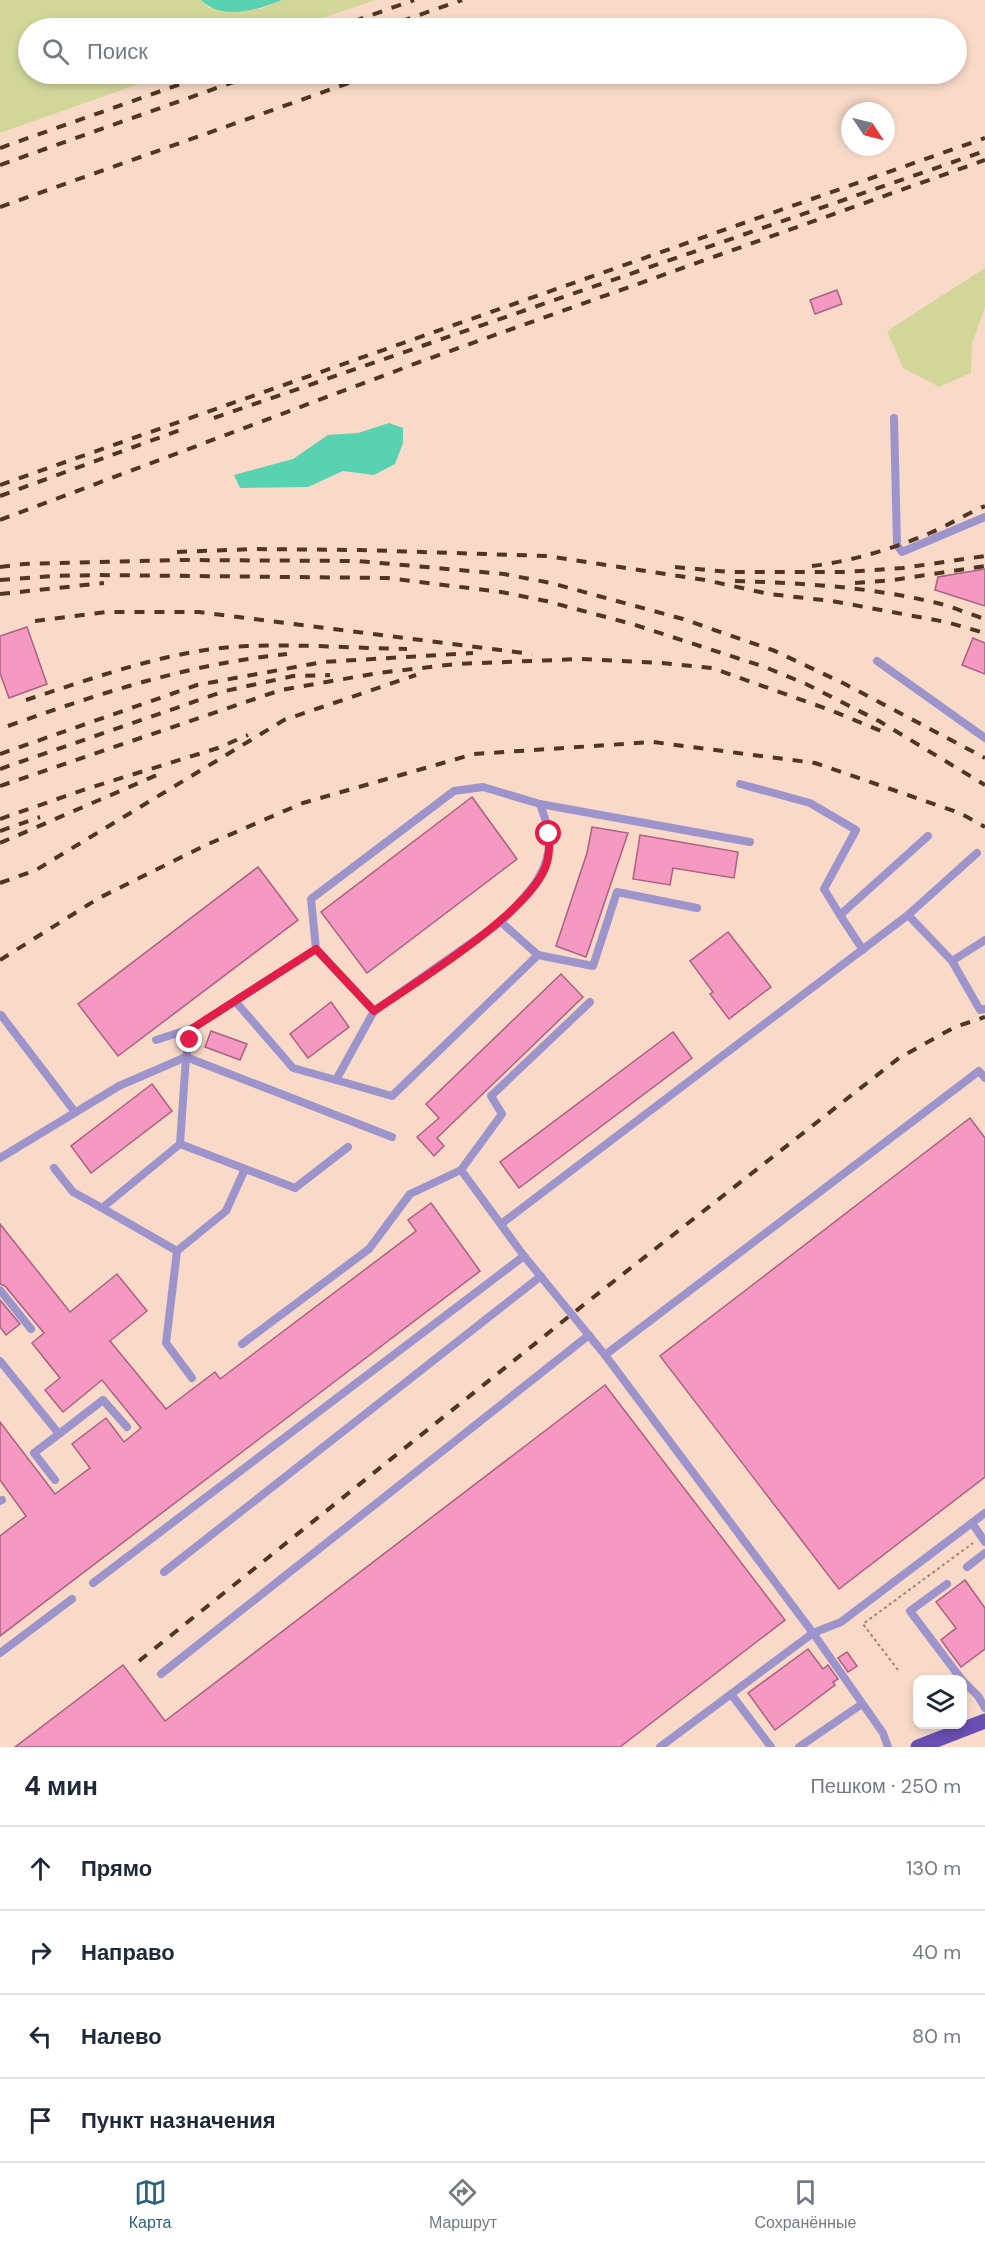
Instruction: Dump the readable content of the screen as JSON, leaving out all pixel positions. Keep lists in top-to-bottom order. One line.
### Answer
{"north":"bottom right","page":{"search":"Поиск","heading":["4 мин","Пешком · 250 m"],"list":[["Прямо","130 m"],["Направо","40 m"],["Налево","80 m"],"Пункт назначения"],"nav":["Карта","Маршрут","Сохранённые"]}}
